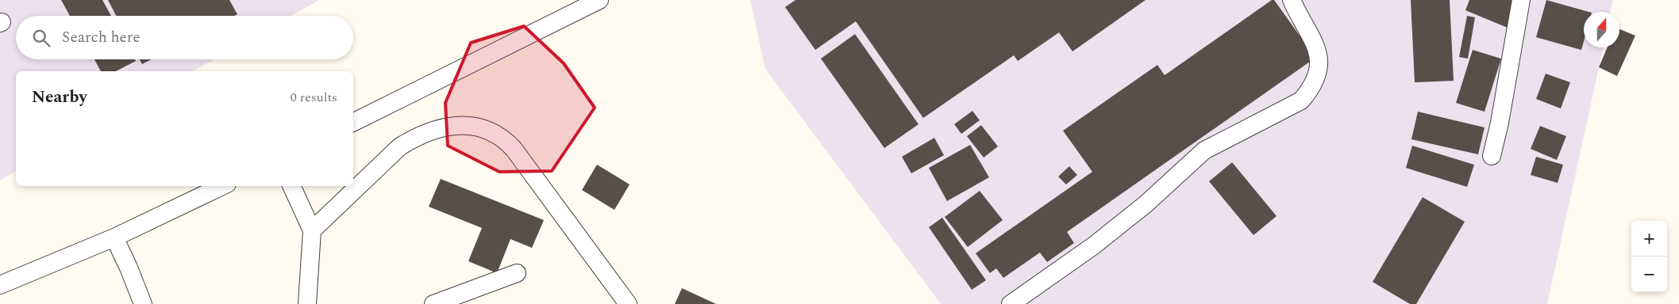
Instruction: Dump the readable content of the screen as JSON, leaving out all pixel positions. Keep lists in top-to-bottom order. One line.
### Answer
{"north":"top","page":{"search":"Search here","heading":["Nearby","0 results"],"map_buttons":["+","−"]}}
